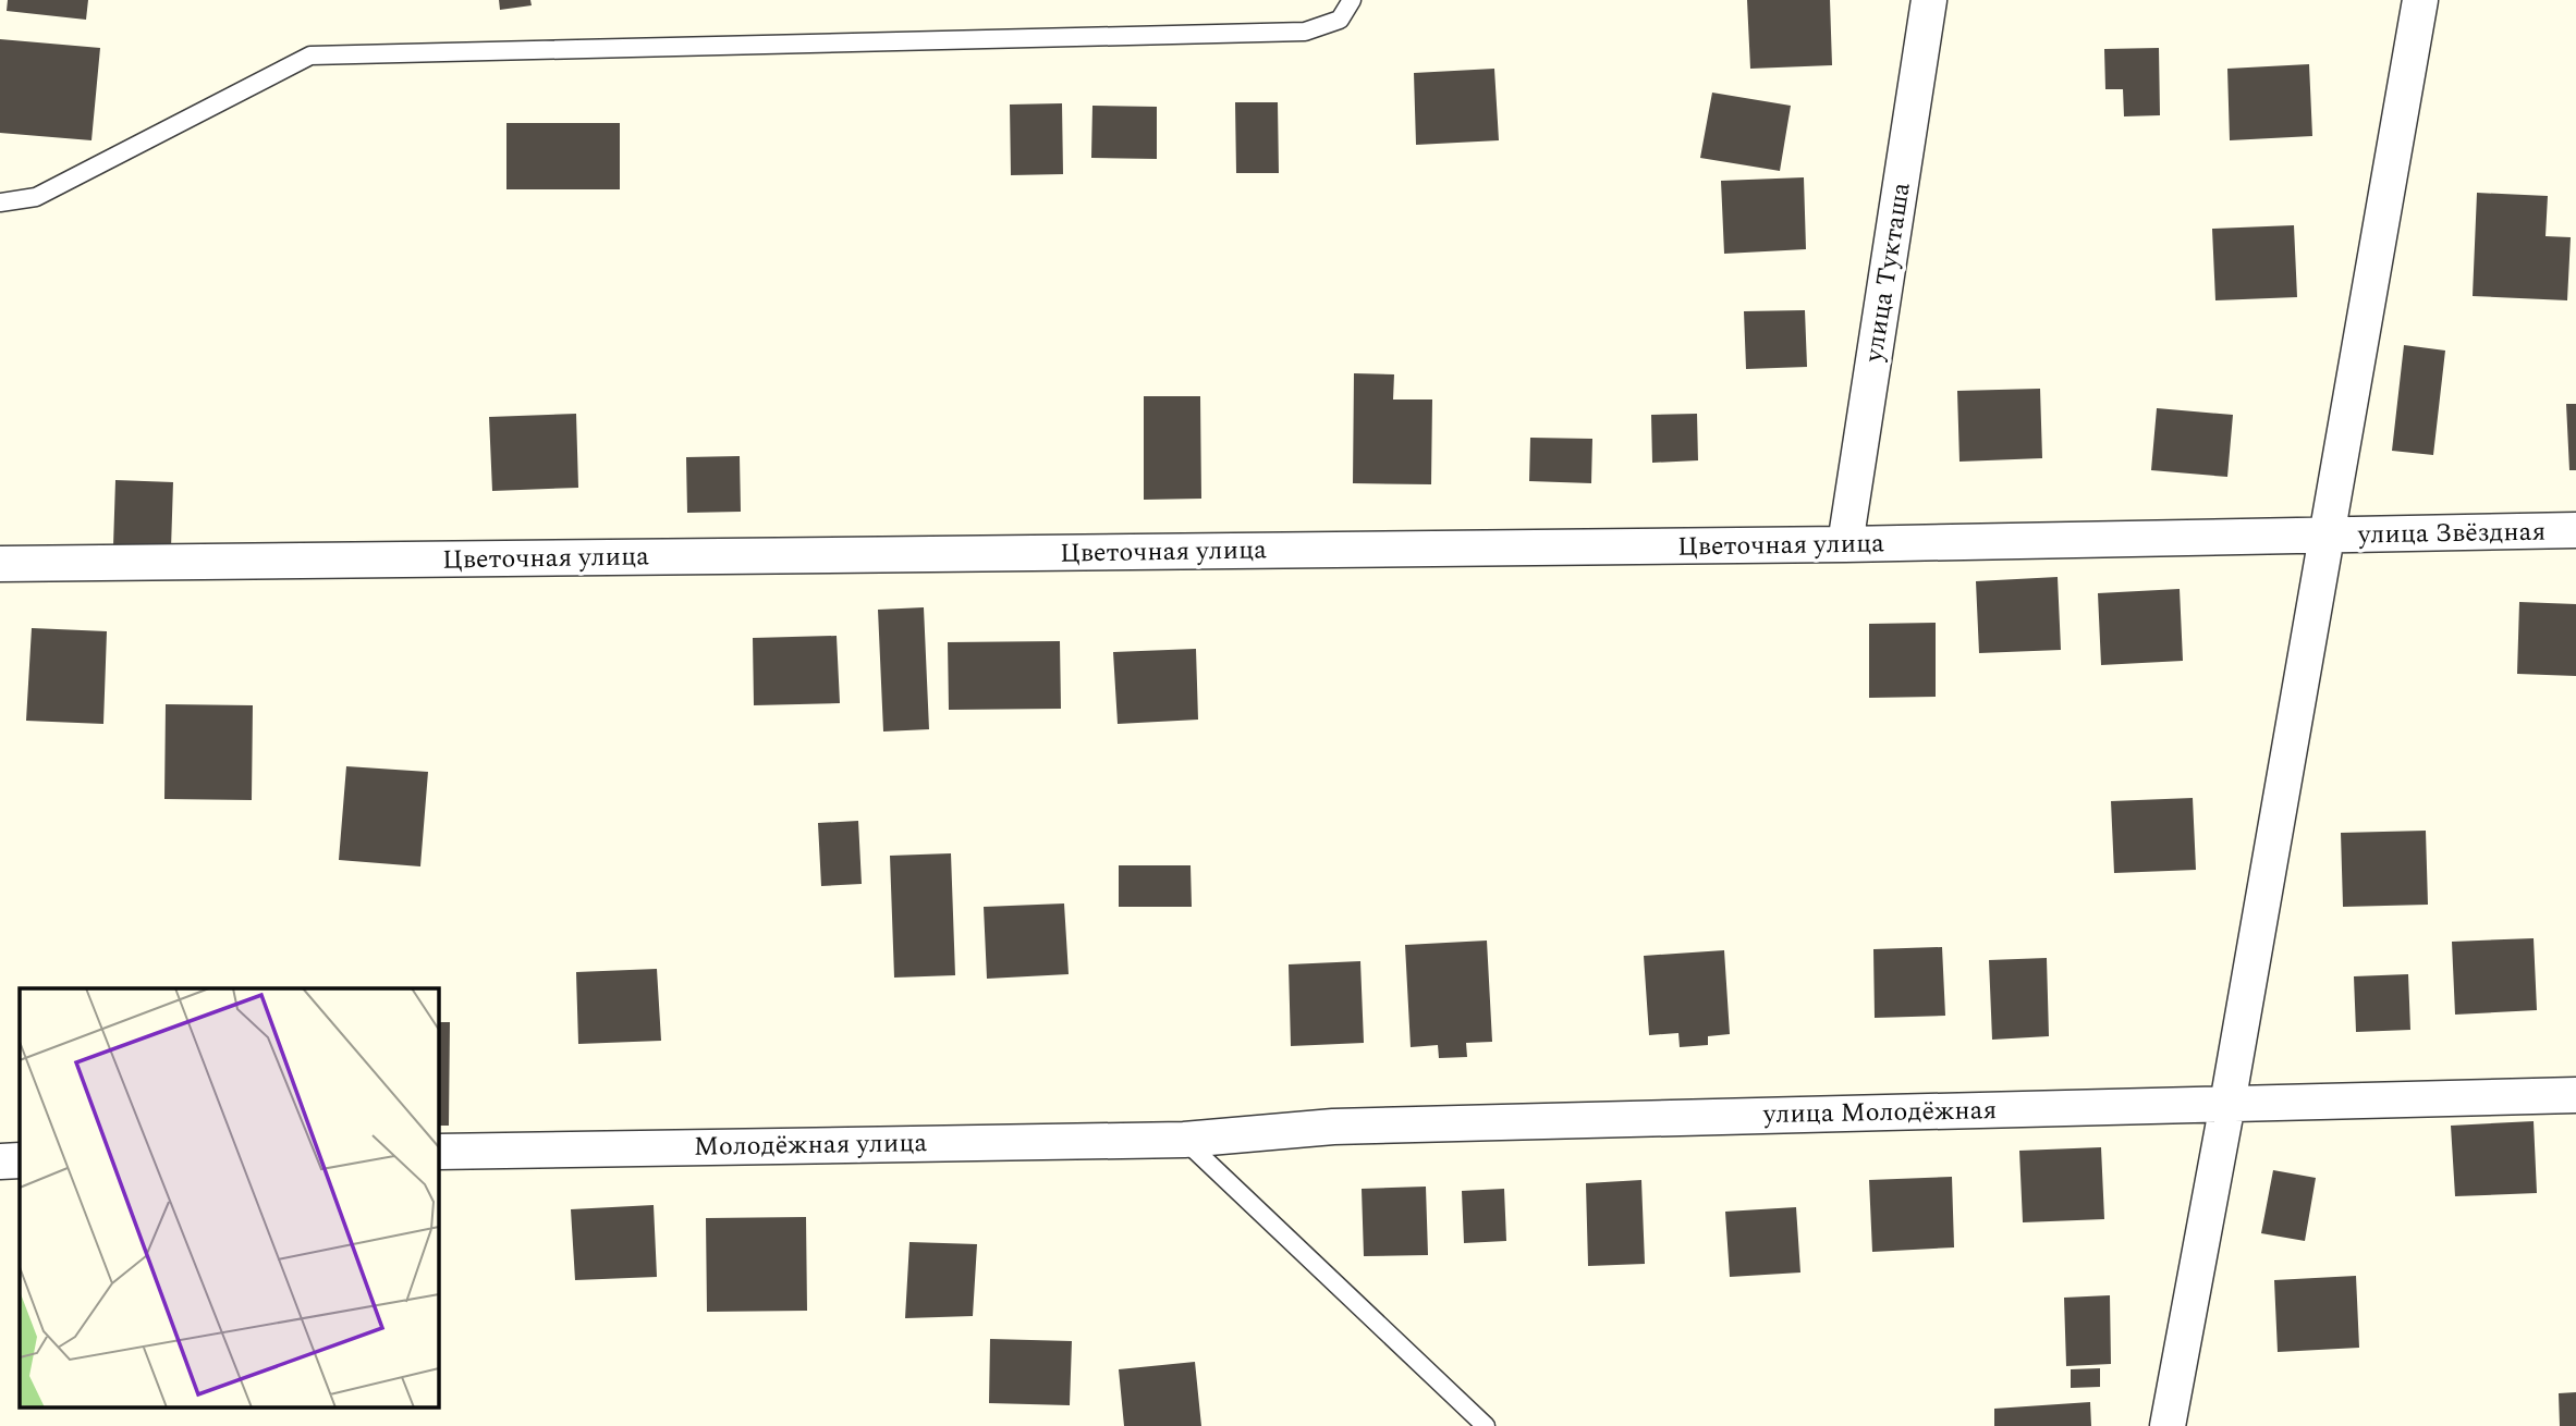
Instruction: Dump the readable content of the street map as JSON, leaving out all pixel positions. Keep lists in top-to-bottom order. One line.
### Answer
{"streets":{"street":["улица Тукташа","улица Звёздная","Цветочная улица","улица Молодёжная","Молодёжная улица"]},"crossings":[["улица Тукташа","Цветочная улица"],["улица Звёздная","Цветочная улица"],["улица Молодёжная","Молодёжная улица"]]}
